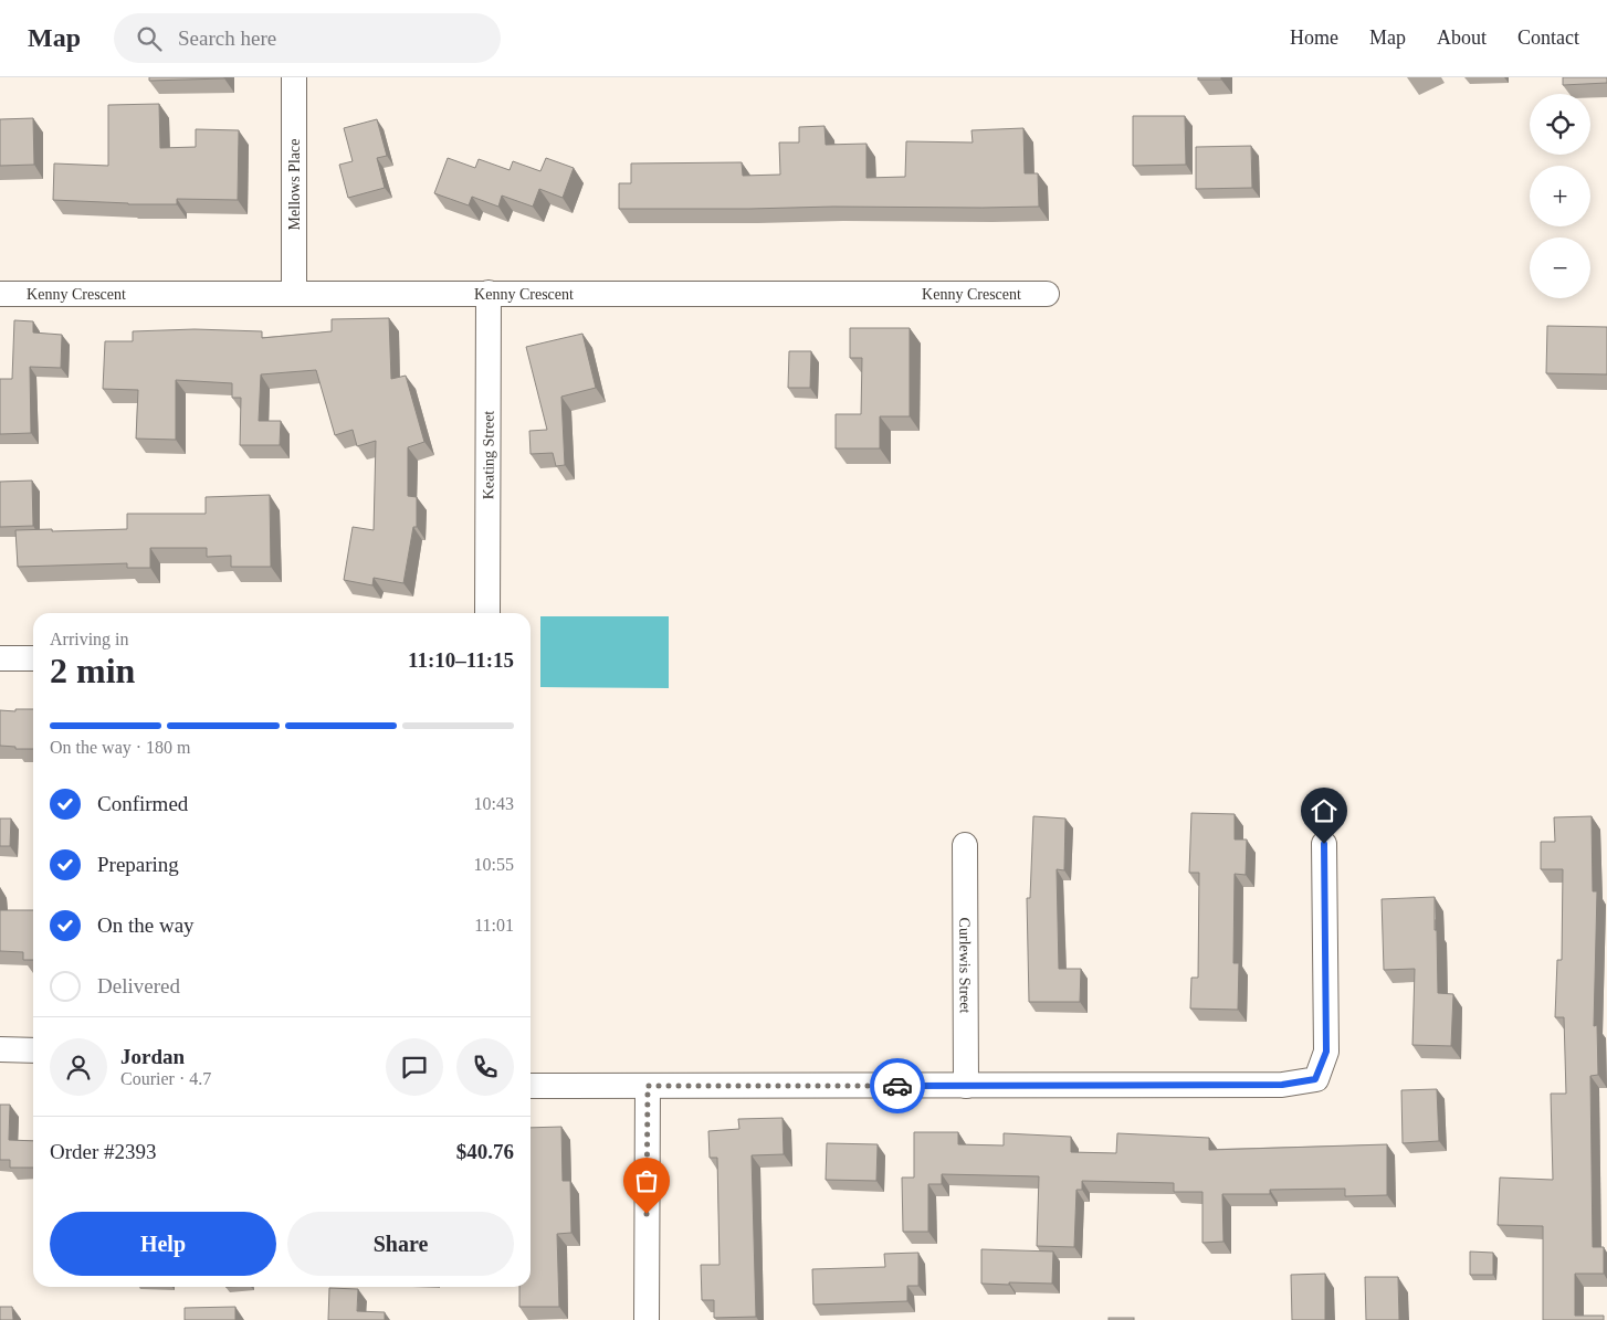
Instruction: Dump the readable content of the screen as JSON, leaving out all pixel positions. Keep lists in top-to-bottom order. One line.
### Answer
{"streets":{"street":["Mellows Place","Kenny Crescent","Keating Street","Curlewis Street"]},"crossings":[["Mellows Place","Kenny Crescent"],["Kenny Crescent","Keating Street"]],"page":{"header":"Map","search":"Search here","nav":["Home","Map","About","Contact"],"map_buttons":["+","−"],"heading":["2 min","Arriving in","11:10–11:15"],"panel":["Jordan","Courier · 4.7","Order #2393","$40.76"],"bar":"On the way · 180 m","list":[["Confirmed","10:43"],["Preparing","10:55"],["On the way","11:01"],"Delivered"],"buttons":["Help","Share"]}}
